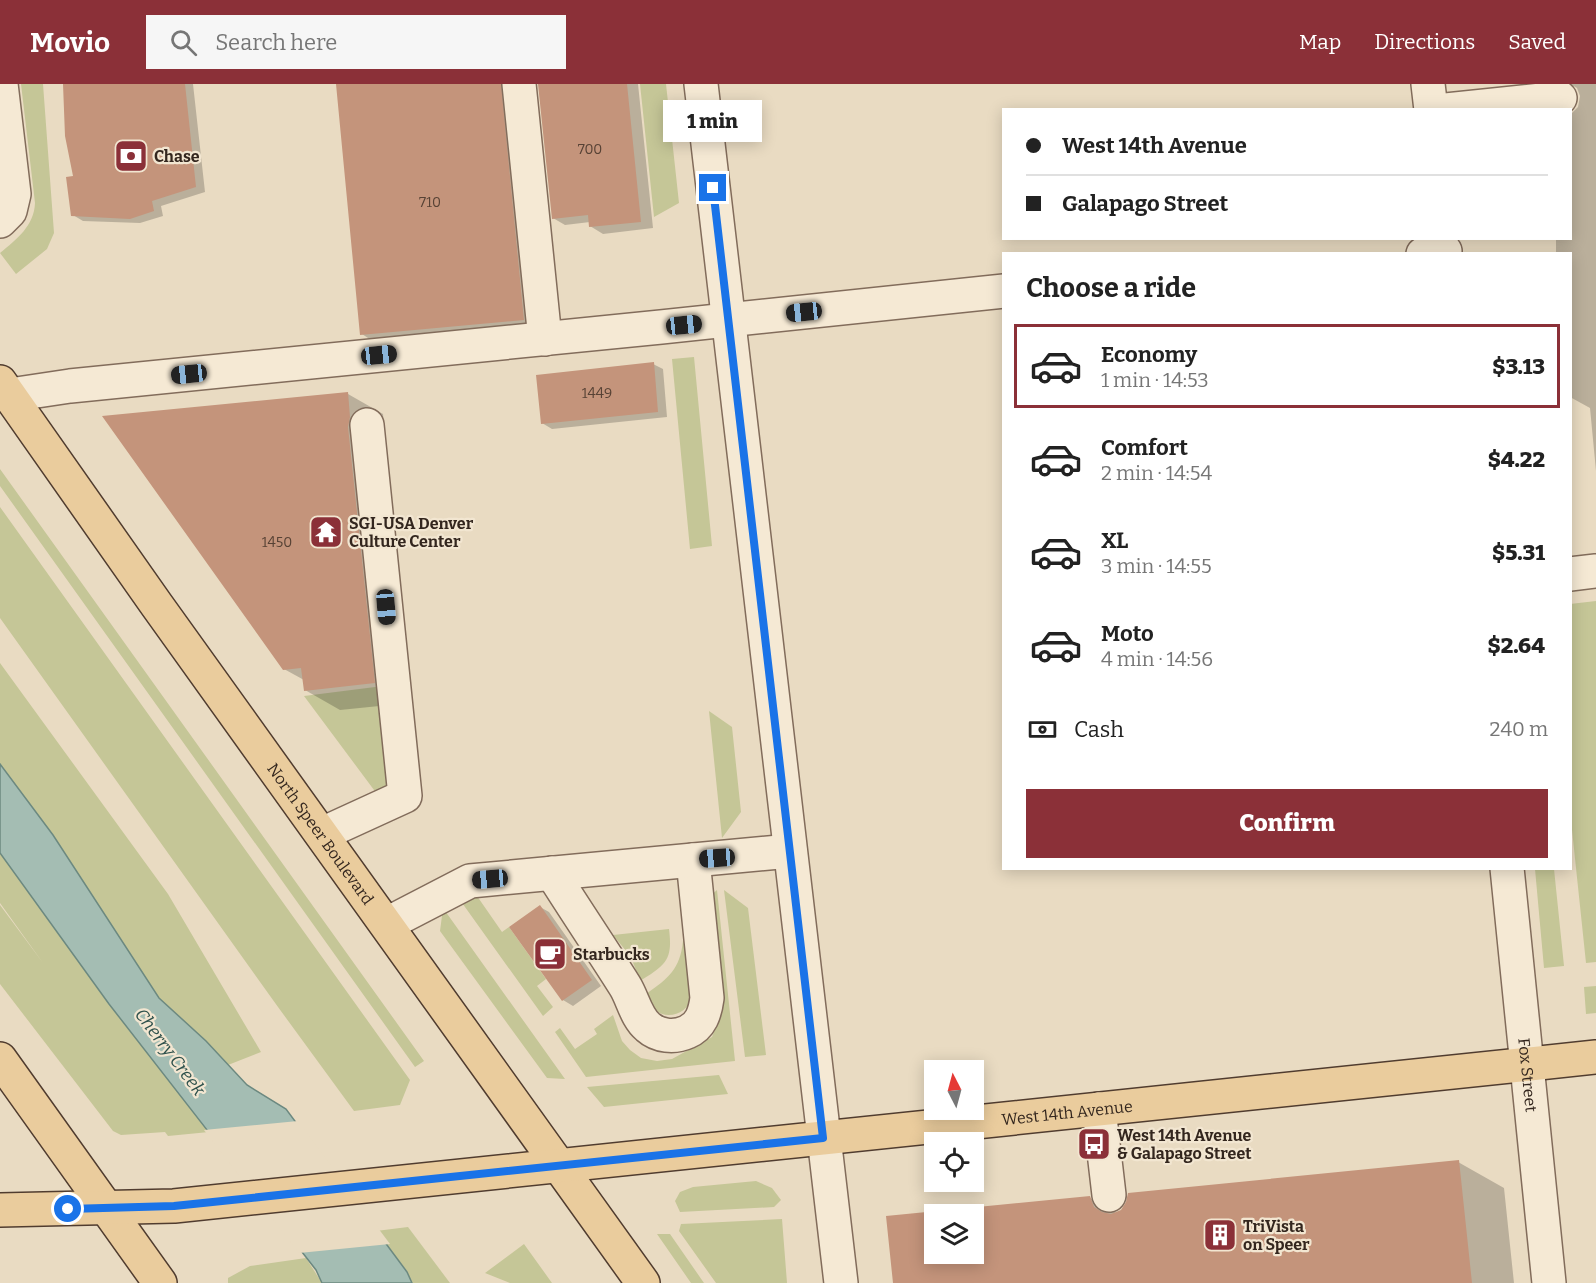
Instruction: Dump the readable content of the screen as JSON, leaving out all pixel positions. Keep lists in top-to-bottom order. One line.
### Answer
{"streets":{"main road":["North Speer Boulevard","West 14th Avenue"],"street":["Fox Street"]},"crossings":[["North Speer Boulevard","West 14th Avenue"],["Fox Street","West 14th Avenue"]],"water":["Cherry Creek"],"places":{"bank":["Chase"],"temple":["SGI-USA Denver Culture Center"],"cafe":["Starbucks"],"bus stop":["West 14th Avenue & Galapago Street"],"building":["TriVista on Speer"]},"house_numbers":["700","710","1449","1450"],"north":"top","page":{"header":"Movio","search":"Search here","nav":["Map","Directions","Saved"],"bubble":"1 min","banner":["West 14th Avenue","Galapago Street"],"heading":"Choose a ride","list":[{"name":"Economy","note":"1 min · 14:53","value":"$3.13"},{"name":"Comfort","note":"2 min · 14:54","value":"$4.22"},{"name":"XL","note":"3 min · 14:55","value":"$5.31"},{"name":"Moto","note":"4 min · 14:56","value":"$2.64"}],"pay":["Cash","240 m"],"buttons":"Confirm"}}
